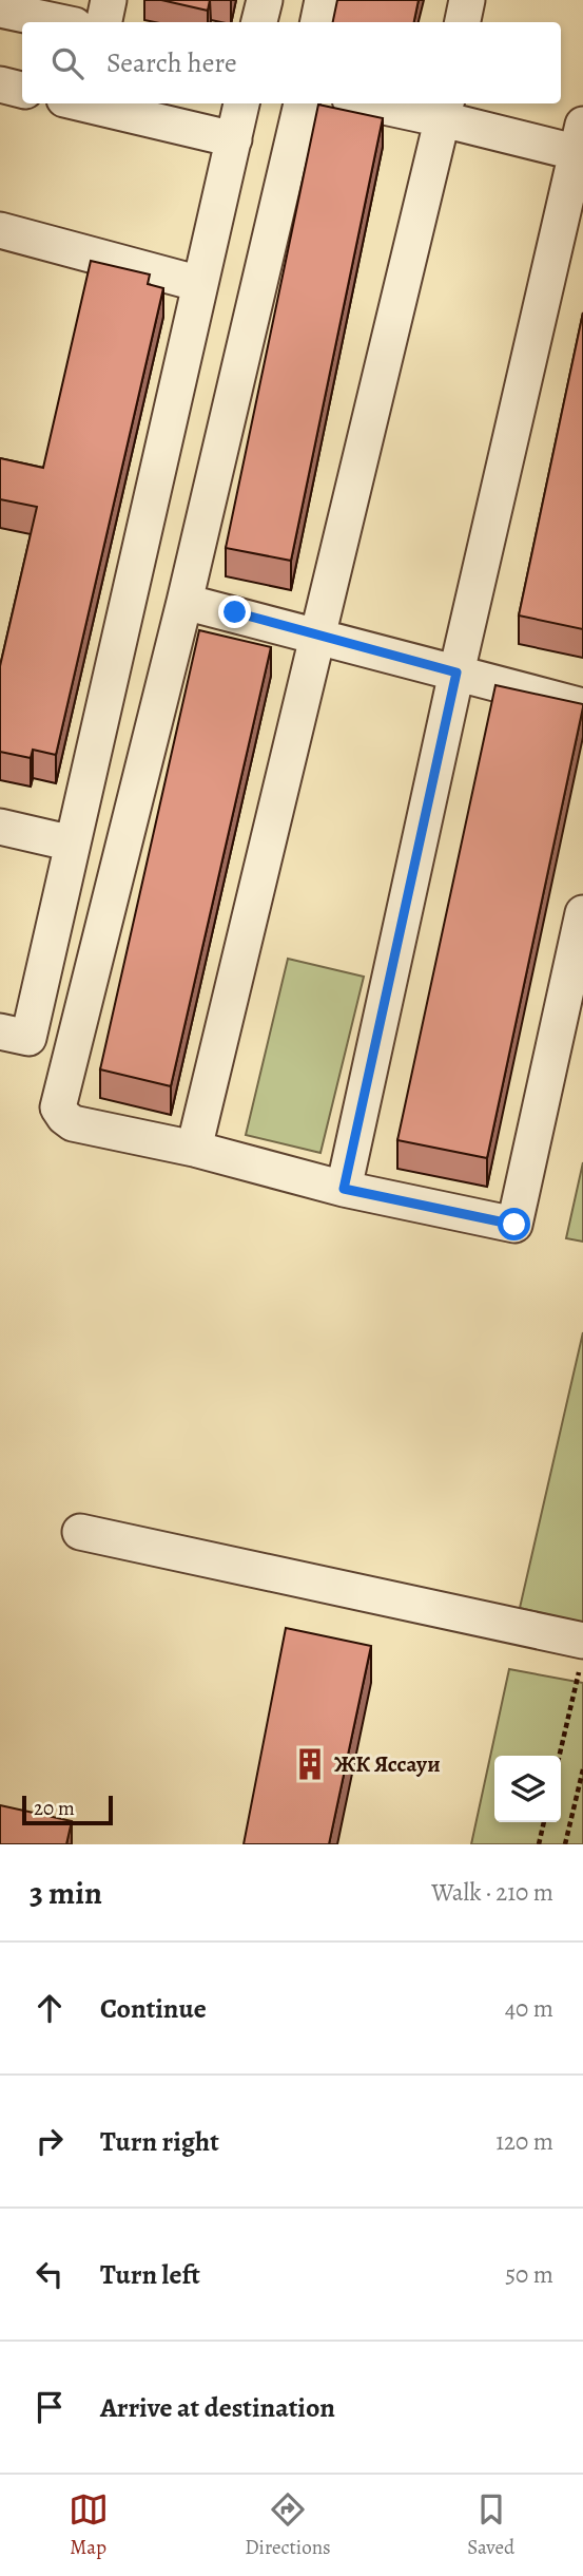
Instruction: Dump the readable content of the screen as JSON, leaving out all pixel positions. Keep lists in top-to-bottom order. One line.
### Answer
{"places":{"building":["ЖК Яссауи"]},"scale_bar":"20 m","page":{"search":"Search here","scale":"20 m","heading":["3 min","Walk · 210 m"],"list":[["Continue","40 m"],["Turn right","120 m"],["Turn left","50 m"],"Arrive at destination"],"nav":["Map","Directions","Saved"]}}
